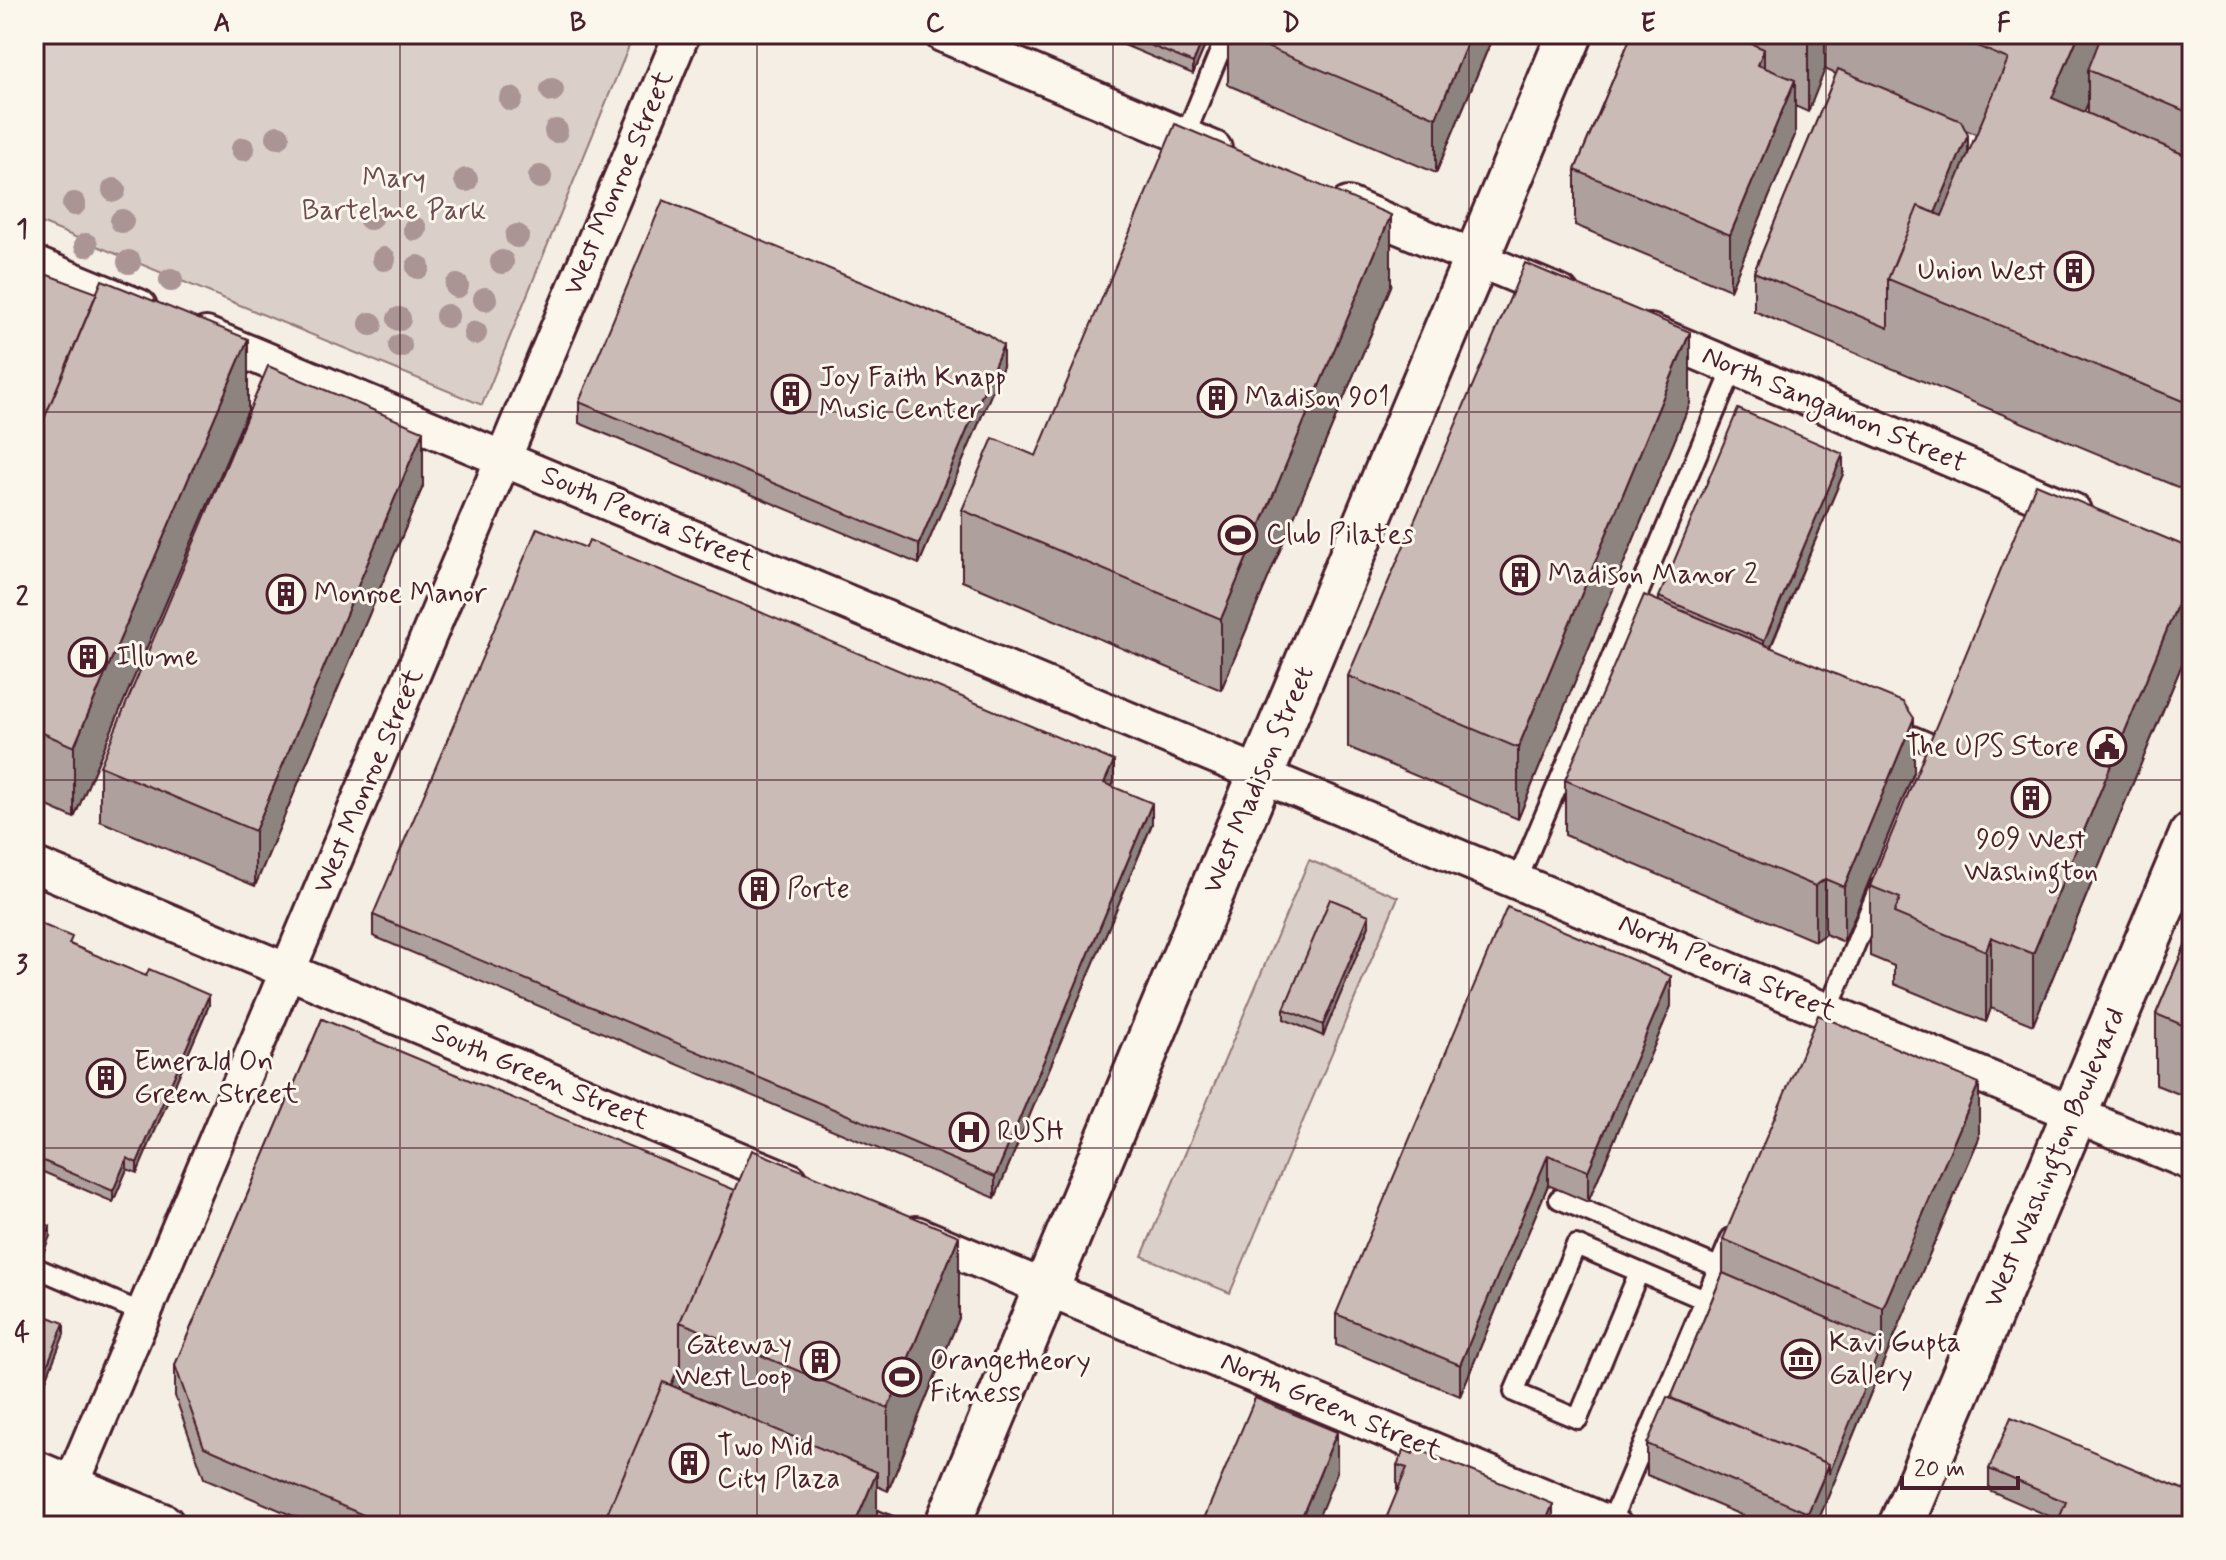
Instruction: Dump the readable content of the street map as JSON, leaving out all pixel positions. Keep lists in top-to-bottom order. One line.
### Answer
{"streets":{"main road":["West Madison Street","West Washington Boulevard"],"street":["West Monroe Street","North Sangamon Street","South Peoria Street","North Peoria Street","South Green Street","North Green Street"]},"crossings":[["West Monroe Street","South Peoria Street"],["West Monroe Street","South Green Street"],["North Sangamon Street","West Madison Street"],["South Peoria Street","West Madison Street"],["South Peoria Street","North Peoria Street"],["West Madison Street","North Peoria Street"],["West Madison Street","North Green Street"],["North Peoria Street","West Washington Boulevard"]],"parks":["Mary Bartelme Park"],"places":{"building":["Union West","Joy Faith Knapp Music Center","Madison 901","Madison Manor 2","Monroe Manor","Illume","909 West Washington","Porte","Emerald On Green Street","Gateway West Loop","Two Mid City Plaza"],"sports":["Club Pilates","Orangetheory Fitness"],"public building":["The UPS Store"],"hospital":["RUSH"],"museum":["Kavi Gupta Gallery"]},"scale_bar":"20 m","grid":{"columns":["A","B","C","D","E","F"],"rows":["1","2","3","4"]}}
